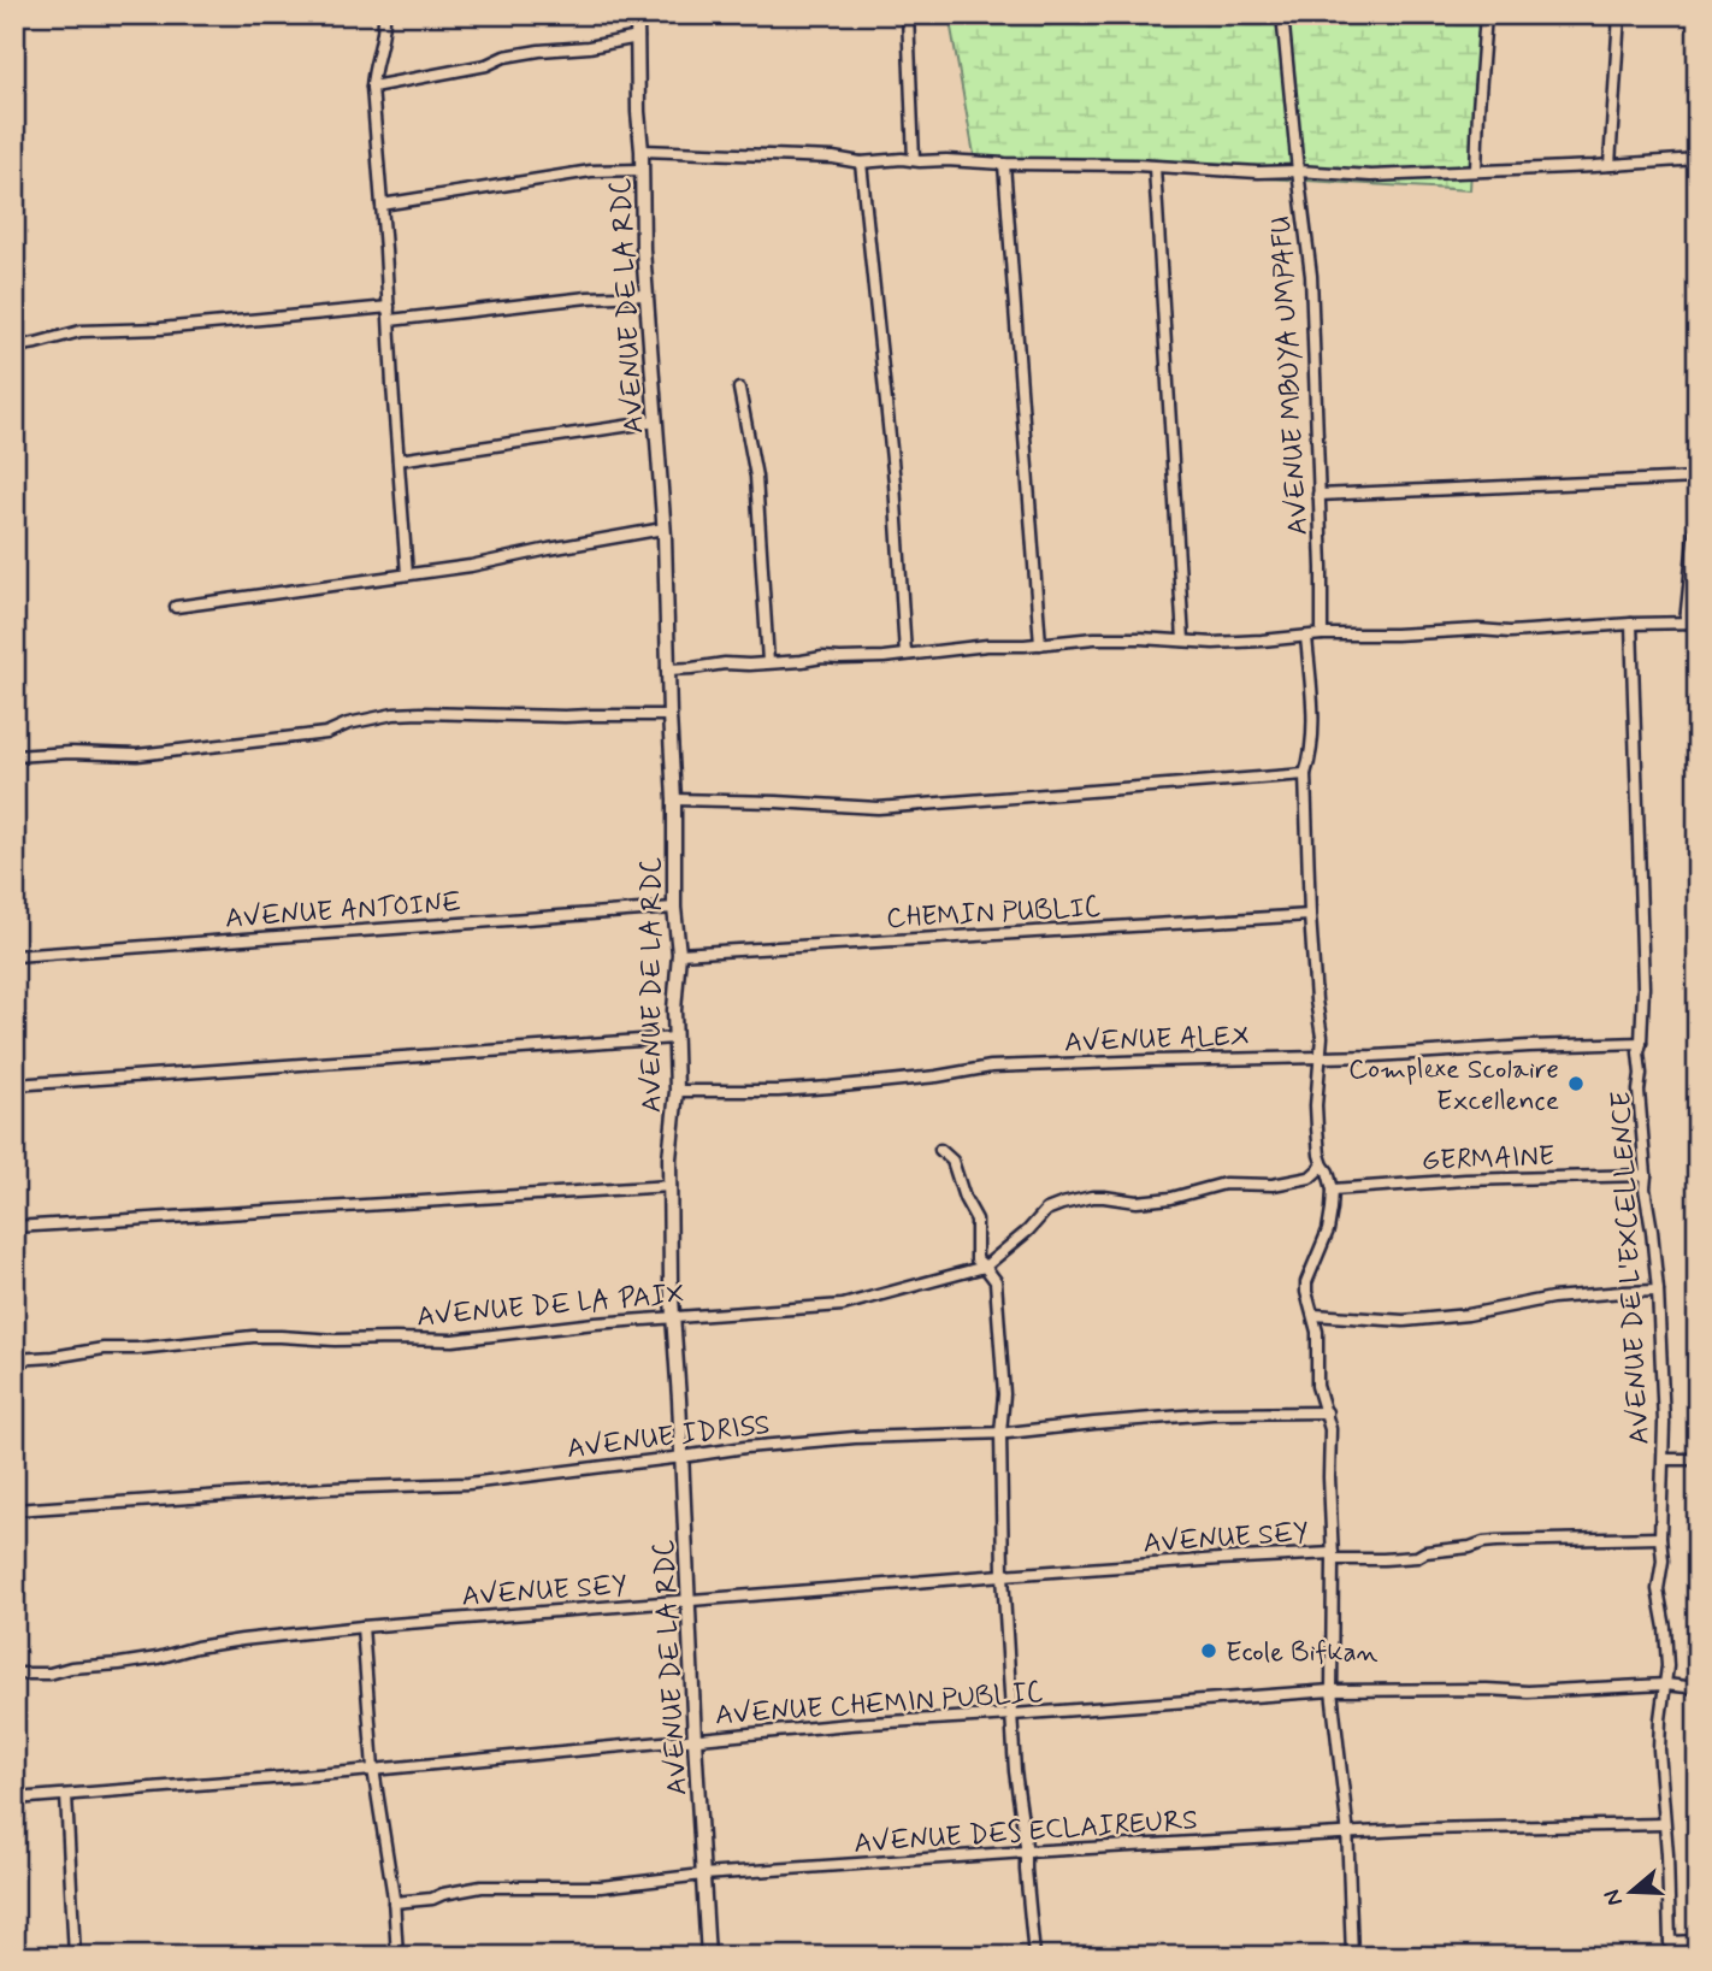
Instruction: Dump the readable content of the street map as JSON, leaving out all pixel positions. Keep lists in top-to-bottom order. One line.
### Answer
{"streets":{"street":["AVENUE DE LA RDC","AVENUE MBUYA UMPAFU","AVENUE ANTOINE","CHEMIN PUBLIC","AVENUE ALEX","GERMAINE","AVENUE DE L'EXCELLENCE","AVENUE DE LA PAIX","AVENUE IDRISS","AVENUE SEY","AVENUE CHEMIN PUBLIC","AVENUE DES ECLAIREURS"]},"crossings":[["AVENUE DE LA RDC","AVENUE ANTOINE"],["AVENUE DE LA RDC","CHEMIN PUBLIC"],["AVENUE DE LA RDC","AVENUE ALEX"],["AVENUE DE LA RDC","AVENUE DE LA PAIX"],["AVENUE DE LA RDC","AVENUE IDRISS"],["AVENUE DE LA RDC","AVENUE SEY"],["AVENUE DE LA RDC","AVENUE CHEMIN PUBLIC"],["AVENUE DE LA RDC","AVENUE DES ECLAIREURS"],["AVENUE ALEX","AVENUE DE L'EXCELLENCE"],["GERMAINE","AVENUE DE L'EXCELLENCE"],["AVENUE DE L'EXCELLENCE","AVENUE SEY"],["AVENUE DE L'EXCELLENCE","AVENUE CHEMIN PUBLIC"],["AVENUE DE L'EXCELLENCE","AVENUE DES ECLAIREURS"]],"places":["Complexe Scolaire Excellence","Ecole Bifkan"],"north":"left"}
